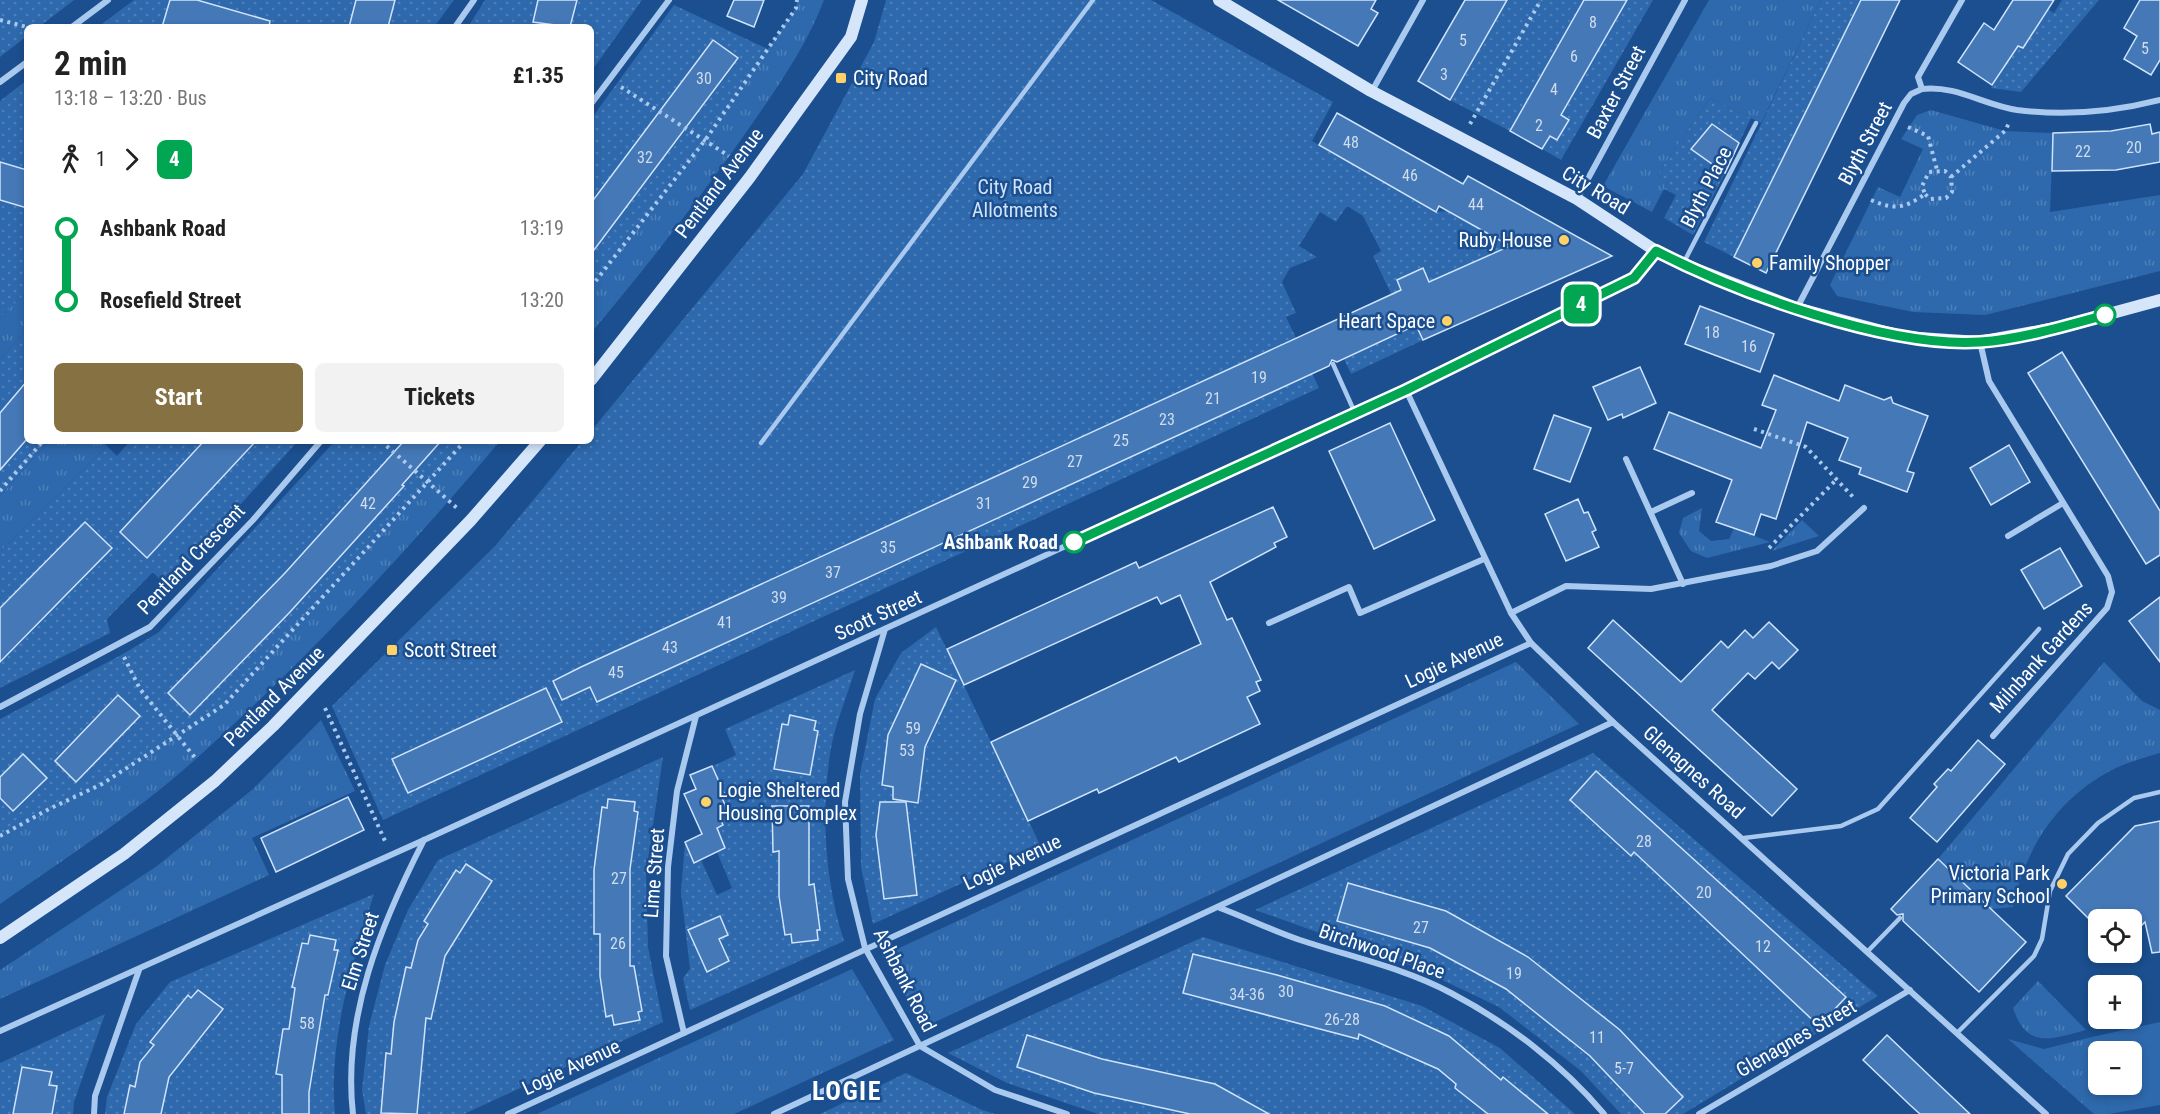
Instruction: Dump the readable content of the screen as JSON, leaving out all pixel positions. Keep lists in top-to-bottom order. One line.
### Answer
{"streets":{"street":["Baxter Street","Blyth Street","Pentland Avenue","City Road","Pentland Crescent","Scott Street","Milnbank Gardens","Logie Avenue","Glenagnes Road","Lime Street","Elm Street","Birchwood Place","Ashbank Road","Glenagnes Street"],"lane":["Blyth Place"]},"crossings":[["Baxter Street","City Road"],["Blyth Street","City Road"],["Blyth Place","City Road"],["City Road","Scott Street"],["City Road","Milnbank Gardens"],["Scott Street","Glenagnes Road"],["Scott Street","Lime Street"],["Scott Street","Elm Street"],["Scott Street","Ashbank Road"],["Logie Avenue","Glenagnes Road"],["Logie Avenue","Lime Street"],["Logie Avenue","Ashbank Road"],["Glenagnes Road","Glenagnes Street"]],"districts":["LOGIE"],"parks":["City Road Allotments"],"places":{"transit":["City Road","Scott Street"],"other":["Ruby House","Family Shopper","Heart Space","Ashbank Road","Logie Sheltered Housing Complex","Victoria Park Primary School"]},"lines":["bus line 4"],"house_numbers":["8","5","5","6","3","30","4","2","48","20","22","32","46","44","18","16","19","21","23","25","27","29","42","31","35","37","39","41","43","45","59","53","28","27","20","27","26","12","19","30","34-36","26-28","58","11","5-7"],"page":{"on_map":"4","heading":["2 min","13:18 – 13:20 · Bus","£1.35"],"legs":["1","4"],"list":[{"name":"Ashbank Road","value":"13:19"},{"name":"Rosefield Street","value":"13:20"}],"buttons":["Start","Tickets"],"map_buttons":["+","−"]}}
